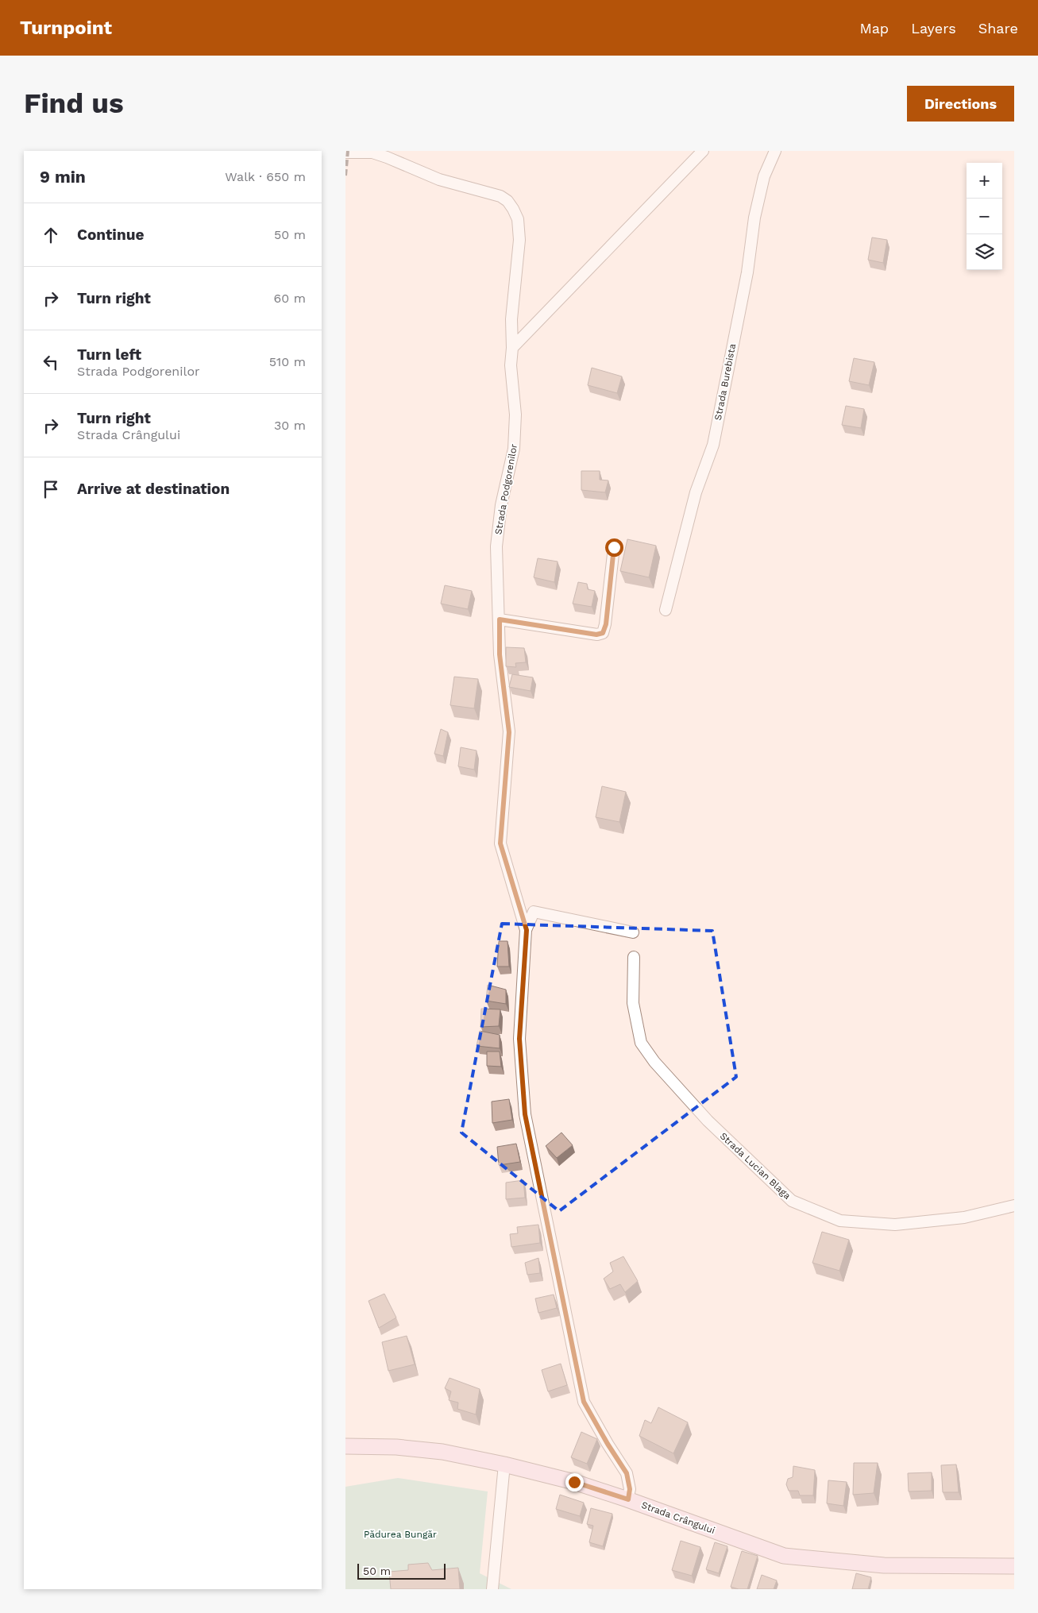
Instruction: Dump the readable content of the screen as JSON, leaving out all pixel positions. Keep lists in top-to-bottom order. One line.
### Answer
{"streets":{"main road":["Strada Crângului"],"street":["Strada Burebista","Strada Podgorenilor","Strada Lucian Blaga"]},"crossings":[["Strada Podgorenilor","Strada Crângului"]],"parks":["Pădurea Bungăr"],"scale_bar":"50 m","page":{"header":"Turnpoint","nav":["Map","Layers","Share"],"buttons":"Directions","title":"Find us","heading":["9 min","Walk · 650 m"],"map_buttons":["+","−"],"list":[["Continue","50 m"],["Turn right","60 m"],["Turn left","Strada Podgorenilor","510 m"],["Turn right","Strada Crângului","30 m"],"Arrive at destination"],"scale":"50 m"}}
